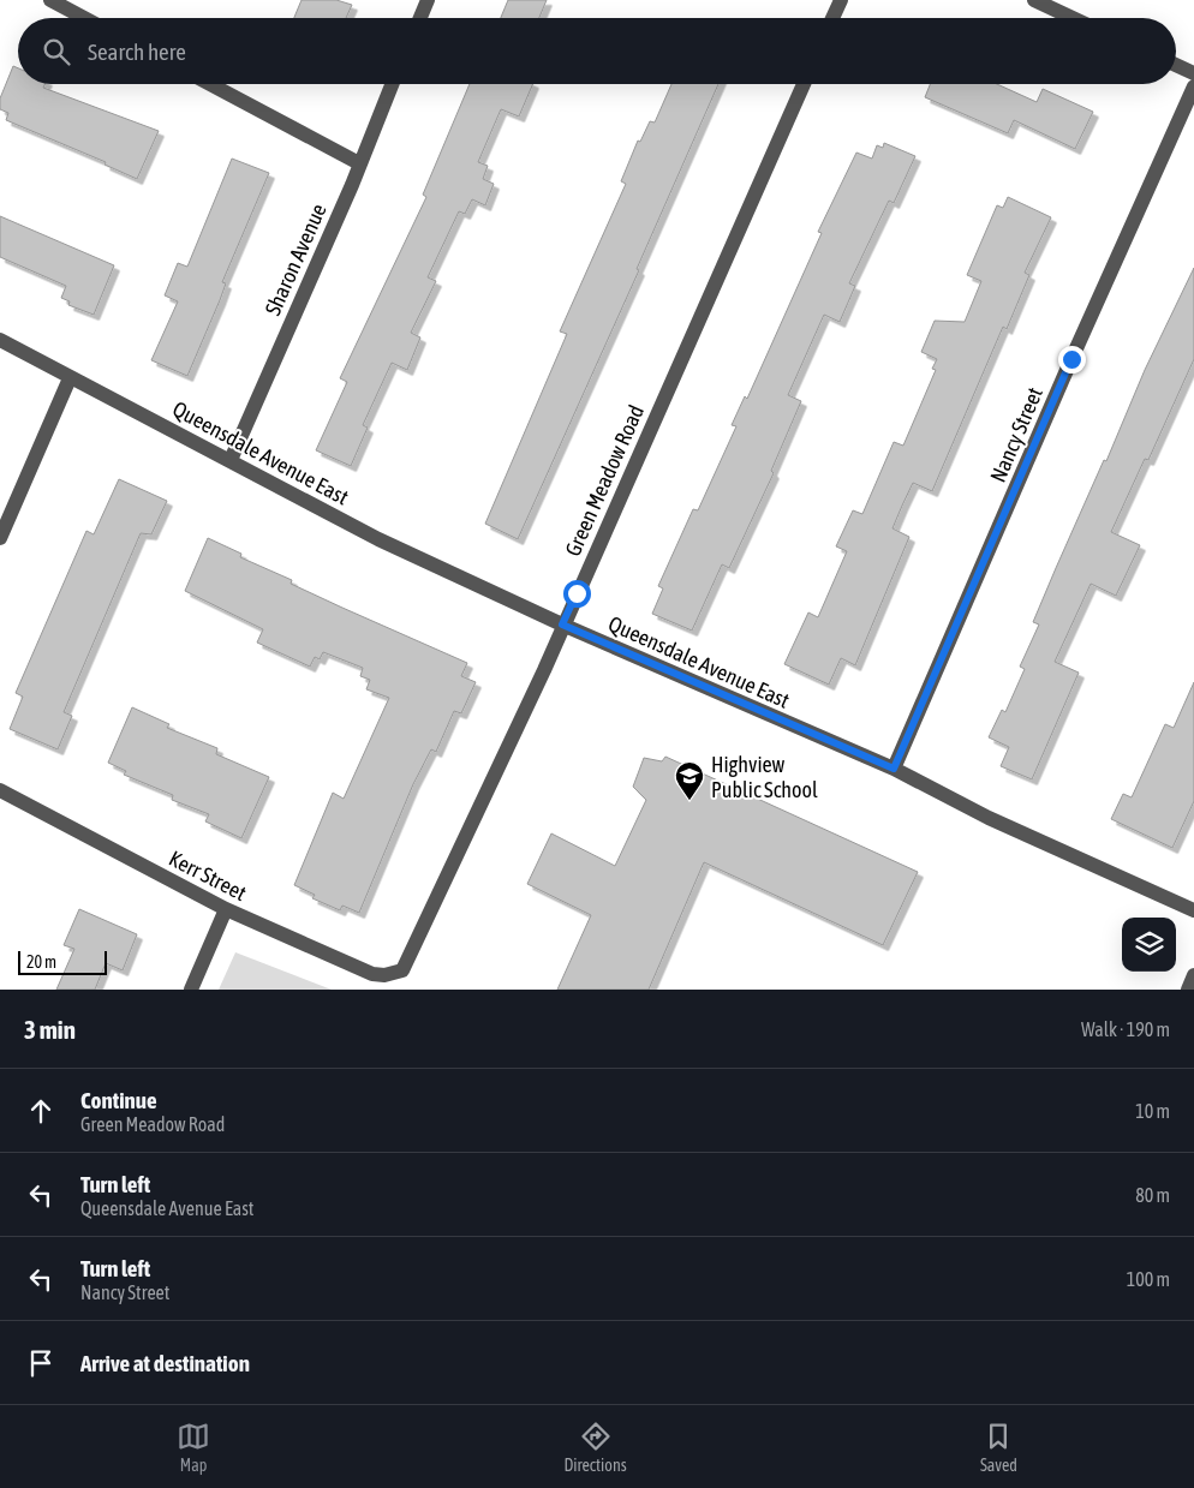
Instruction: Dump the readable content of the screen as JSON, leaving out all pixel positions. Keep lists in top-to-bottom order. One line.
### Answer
{"streets":{"street":["Sharon Avenue","Nancy Street","Queensdale Avenue East","Green Meadow Road","Kerr Street"]},"crossings":[["Sharon Avenue","Queensdale Avenue East"],["Nancy Street","Queensdale Avenue East"],["Queensdale Avenue East","Green Meadow Road"],["Green Meadow Road","Kerr Street"]],"places":{"school or university":["Highview Public School"]},"scale_bar":"20 m","page":{"search":"Search here","scale":"20 m","heading":["3 min","Walk · 190 m"],"list":[["Continue","Green Meadow Road","10 m"],["Turn left","Queensdale Avenue East","80 m"],["Turn left","Nancy Street","100 m"],"Arrive at destination"],"nav":["Map","Directions","Saved"]}}
